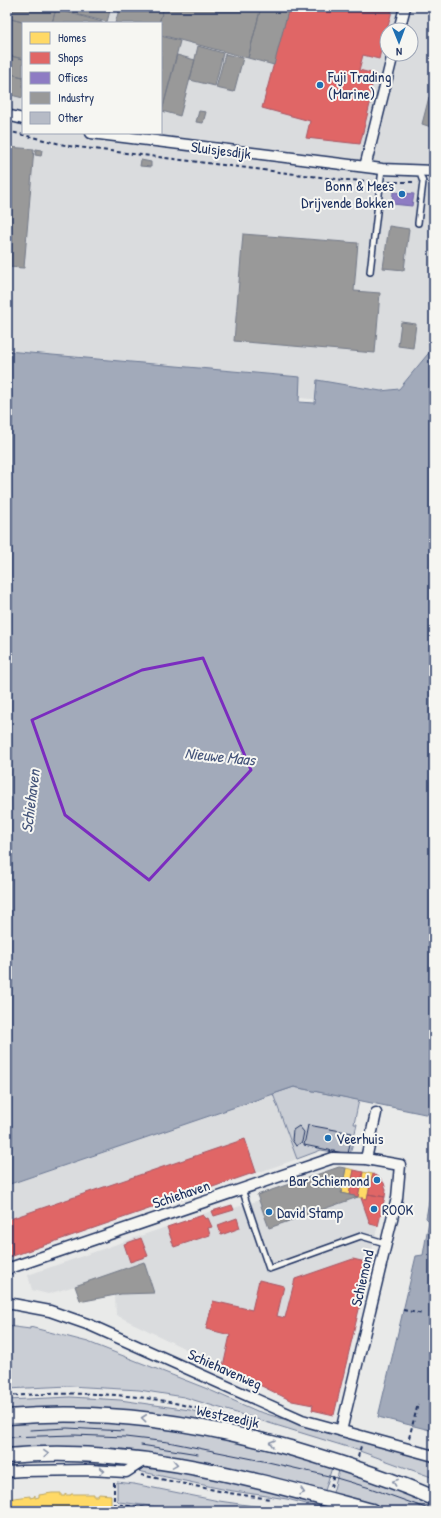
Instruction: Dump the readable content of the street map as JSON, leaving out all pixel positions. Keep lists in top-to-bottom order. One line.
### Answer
{"streets":{"main road":["Westzeedijk"],"street":["Sluisjesdijk","Schiehaven","Schiemond","Schiehavenweg"]},"crossings":[["Schiehaven","Schiemond"],["Schiemond","Schiehavenweg"]],"water":["Nieuwe Maas","Schiehaven"],"places":["Fuji Trading (Marine)","Bonn & Mees Drijvende Bokken","Veerhuis","Bar Schiemond","ROOK","David Stamp"],"legend":["Homes","Shops","Offices","Industry","Other"],"north":"bottom"}
